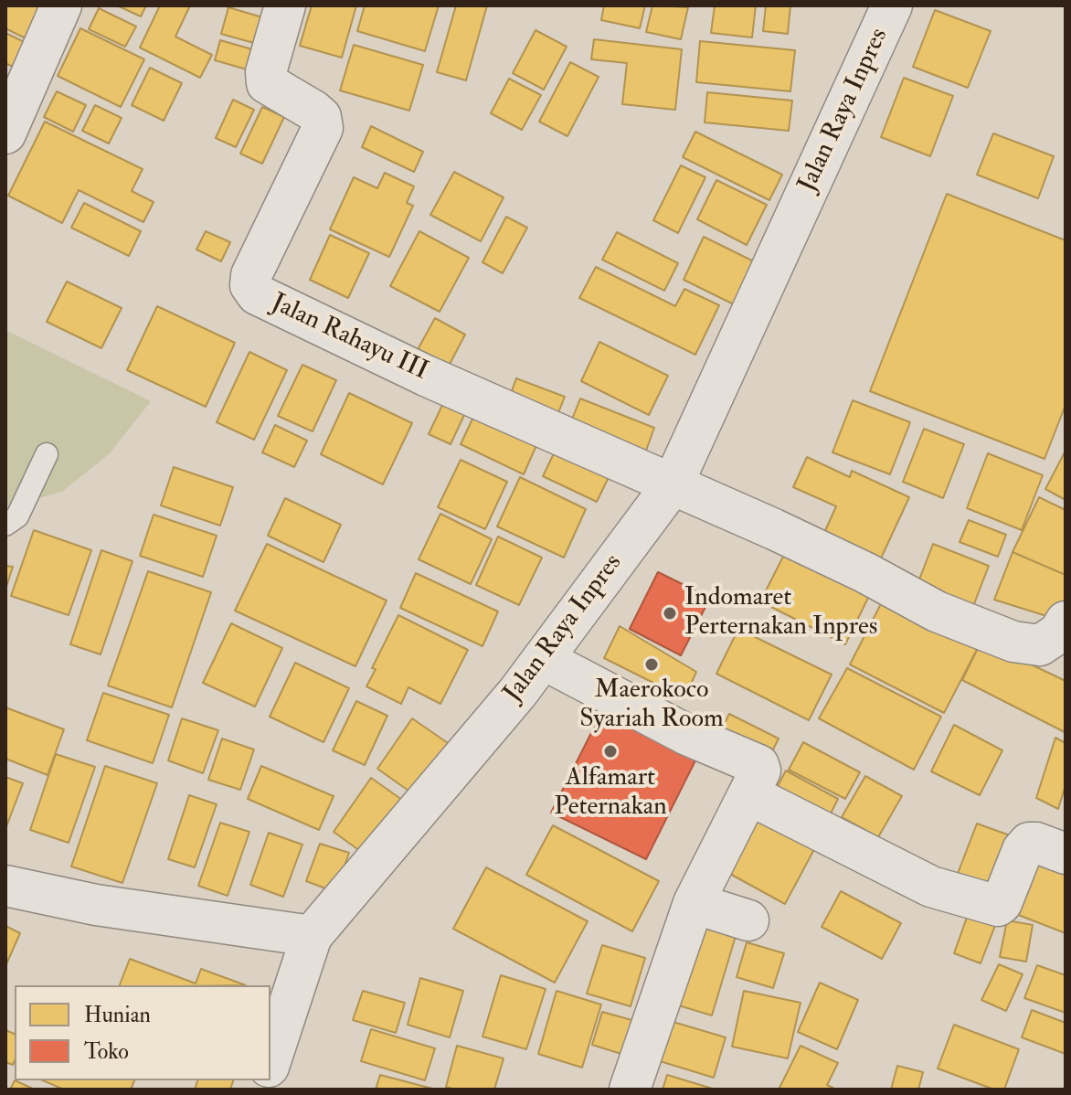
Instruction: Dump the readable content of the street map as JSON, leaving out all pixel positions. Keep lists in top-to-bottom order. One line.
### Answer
{"streets":{"street":["Jalan Raya Inpres","Jalan Rahayu III"]},"crossings":[["Jalan Raya Inpres","Jalan Rahayu III"]],"places":["Indomaret Perternakan Inpres","Maerokoco Syariah Room","Alfamart Peternakan"],"legend":["Hunian","Toko"]}
